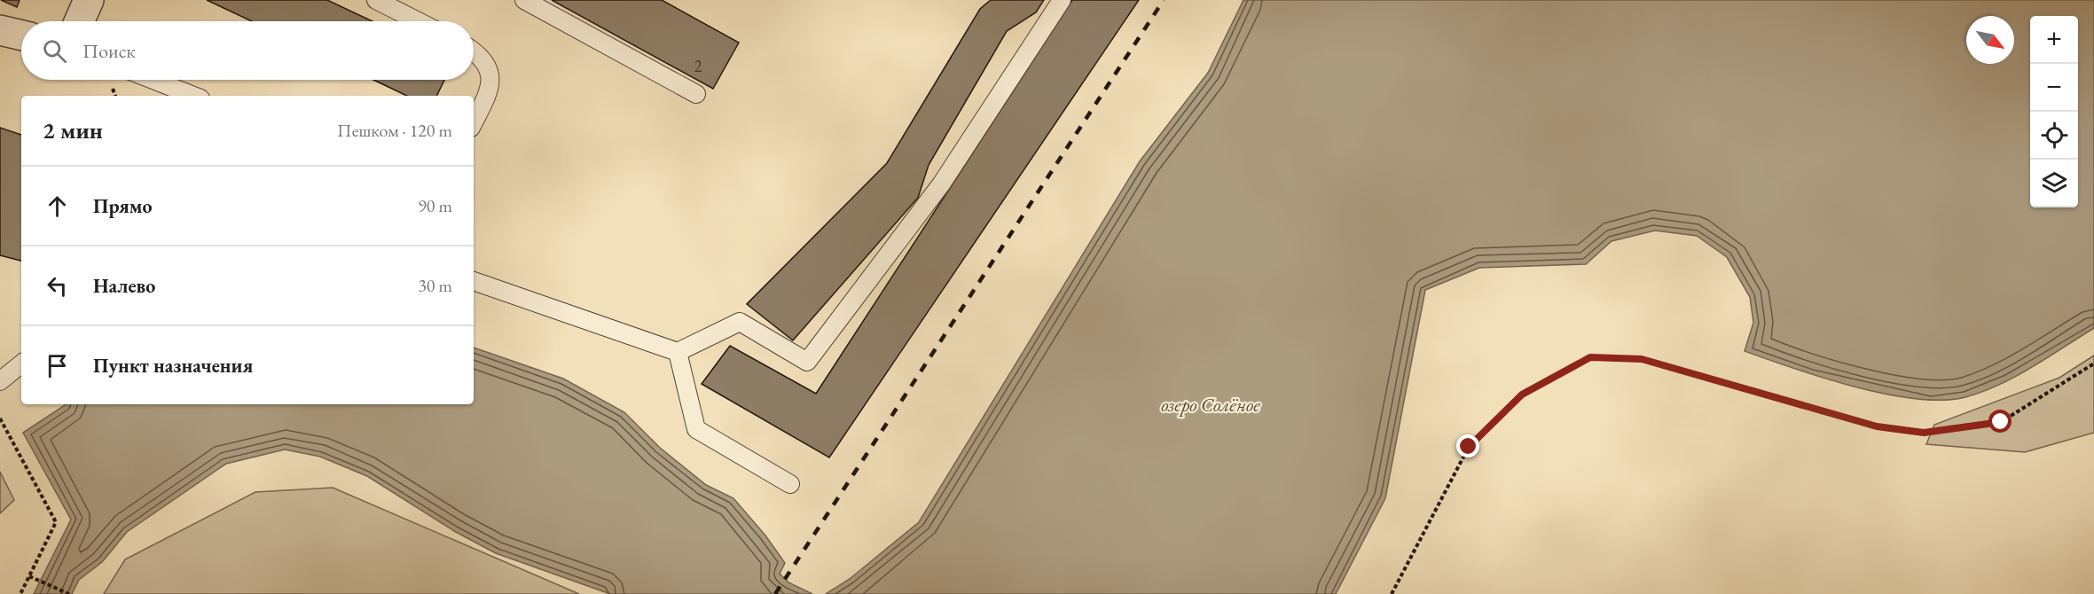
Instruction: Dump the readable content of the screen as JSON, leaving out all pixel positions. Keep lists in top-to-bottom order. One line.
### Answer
{"water":["озеро Солёное"],"house_numbers":["2"],"north":"bottom right","page":{"map_buttons":["+","−"],"search":"Поиск","heading":["2 мин","Пешком · 120 m"],"list":[["Прямо","90 m"],["Налево","30 m"],"Пункт назначения"]}}
